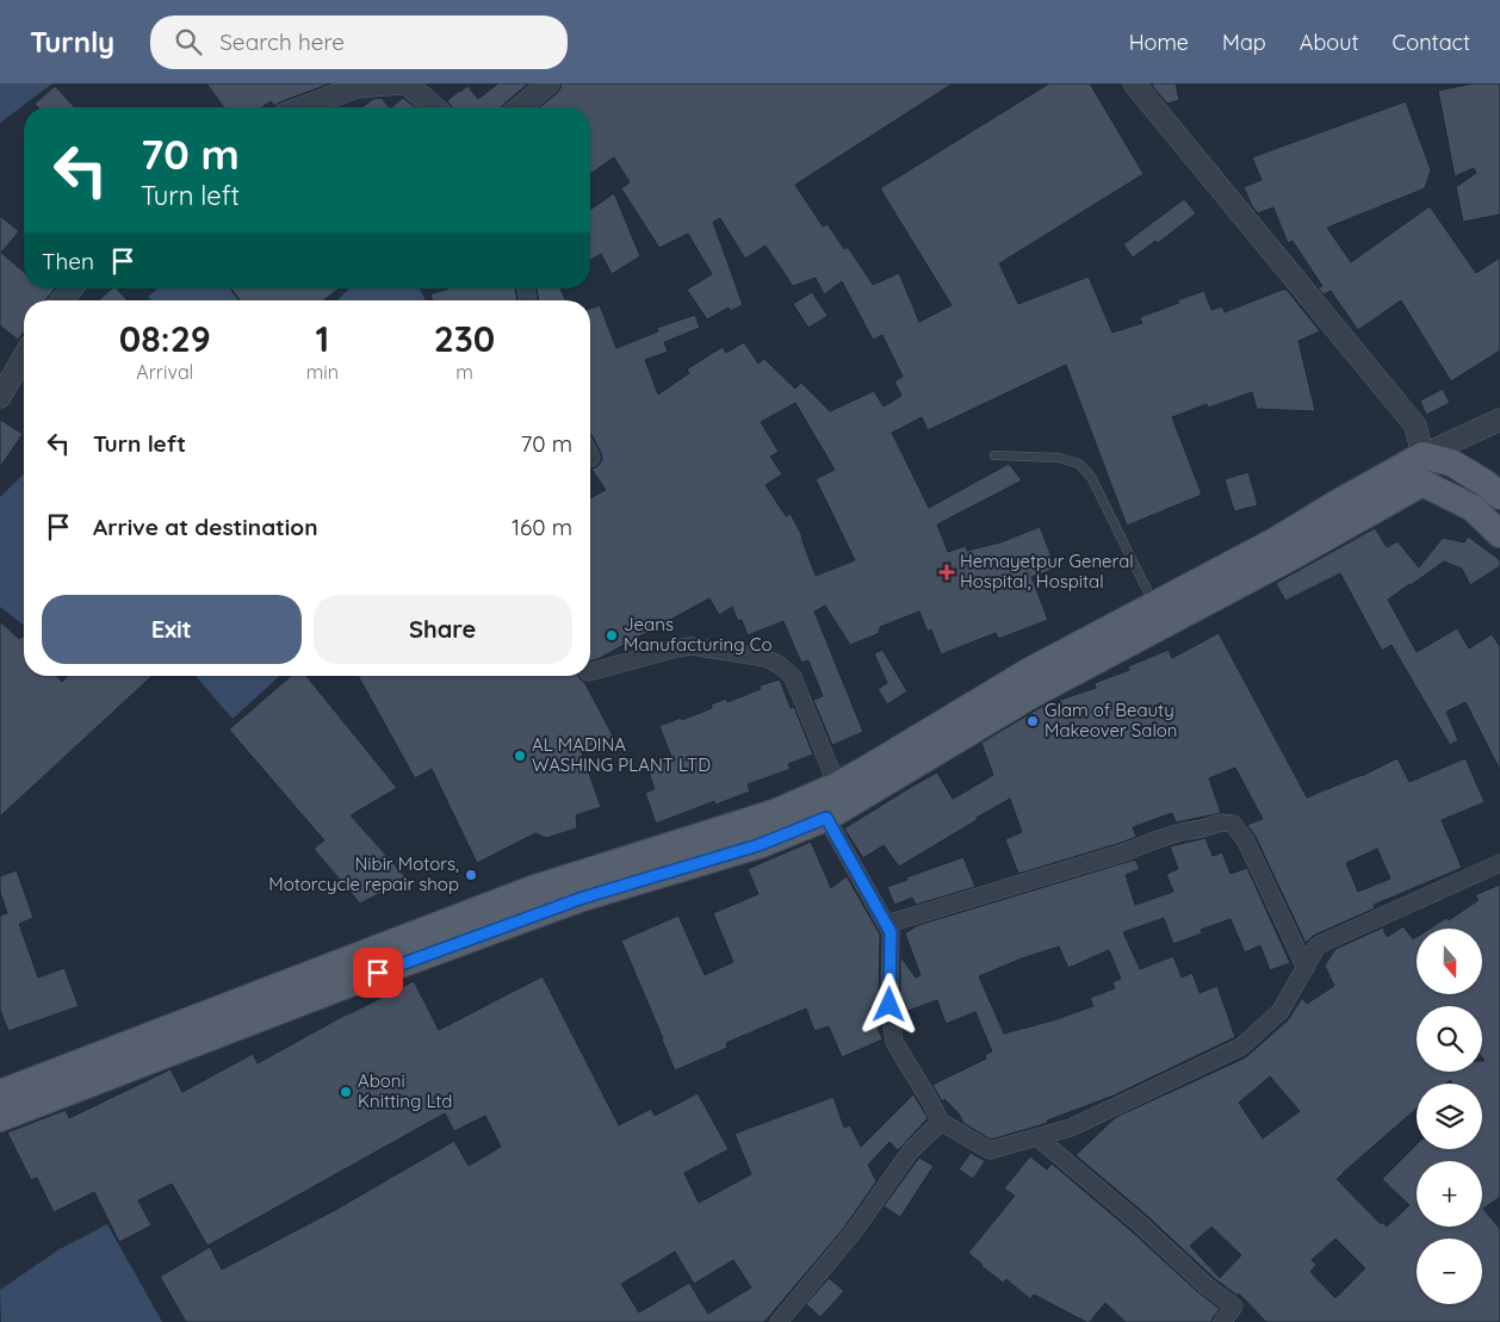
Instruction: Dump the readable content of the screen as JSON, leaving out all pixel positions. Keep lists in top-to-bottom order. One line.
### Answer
{"places":{"health":["Hemayetpur General Hospital, Hospital"],"other":["Jeans Manufacturing Co","Glam of Beauty Makeover Salon","AL MADINA WASHING PLANT LTD","Nibir Motors, Motorcycle repair shop","Aboni Knitting Ltd"]},"north":"bottom","page":{"header":"Turnly","search":"Search here","nav":["Home","Map","About","Contact"],"turn":["70 m","Turn left"],"then":"Then","eta":["08:29","Arrival","1","min","230","m"],"list":[{"name":"Turn left","value":"70 m"},{"name":"Arrive at destination","value":"160 m"}],"buttons":["Exit","Share"],"map_buttons":["+","−"]}}
